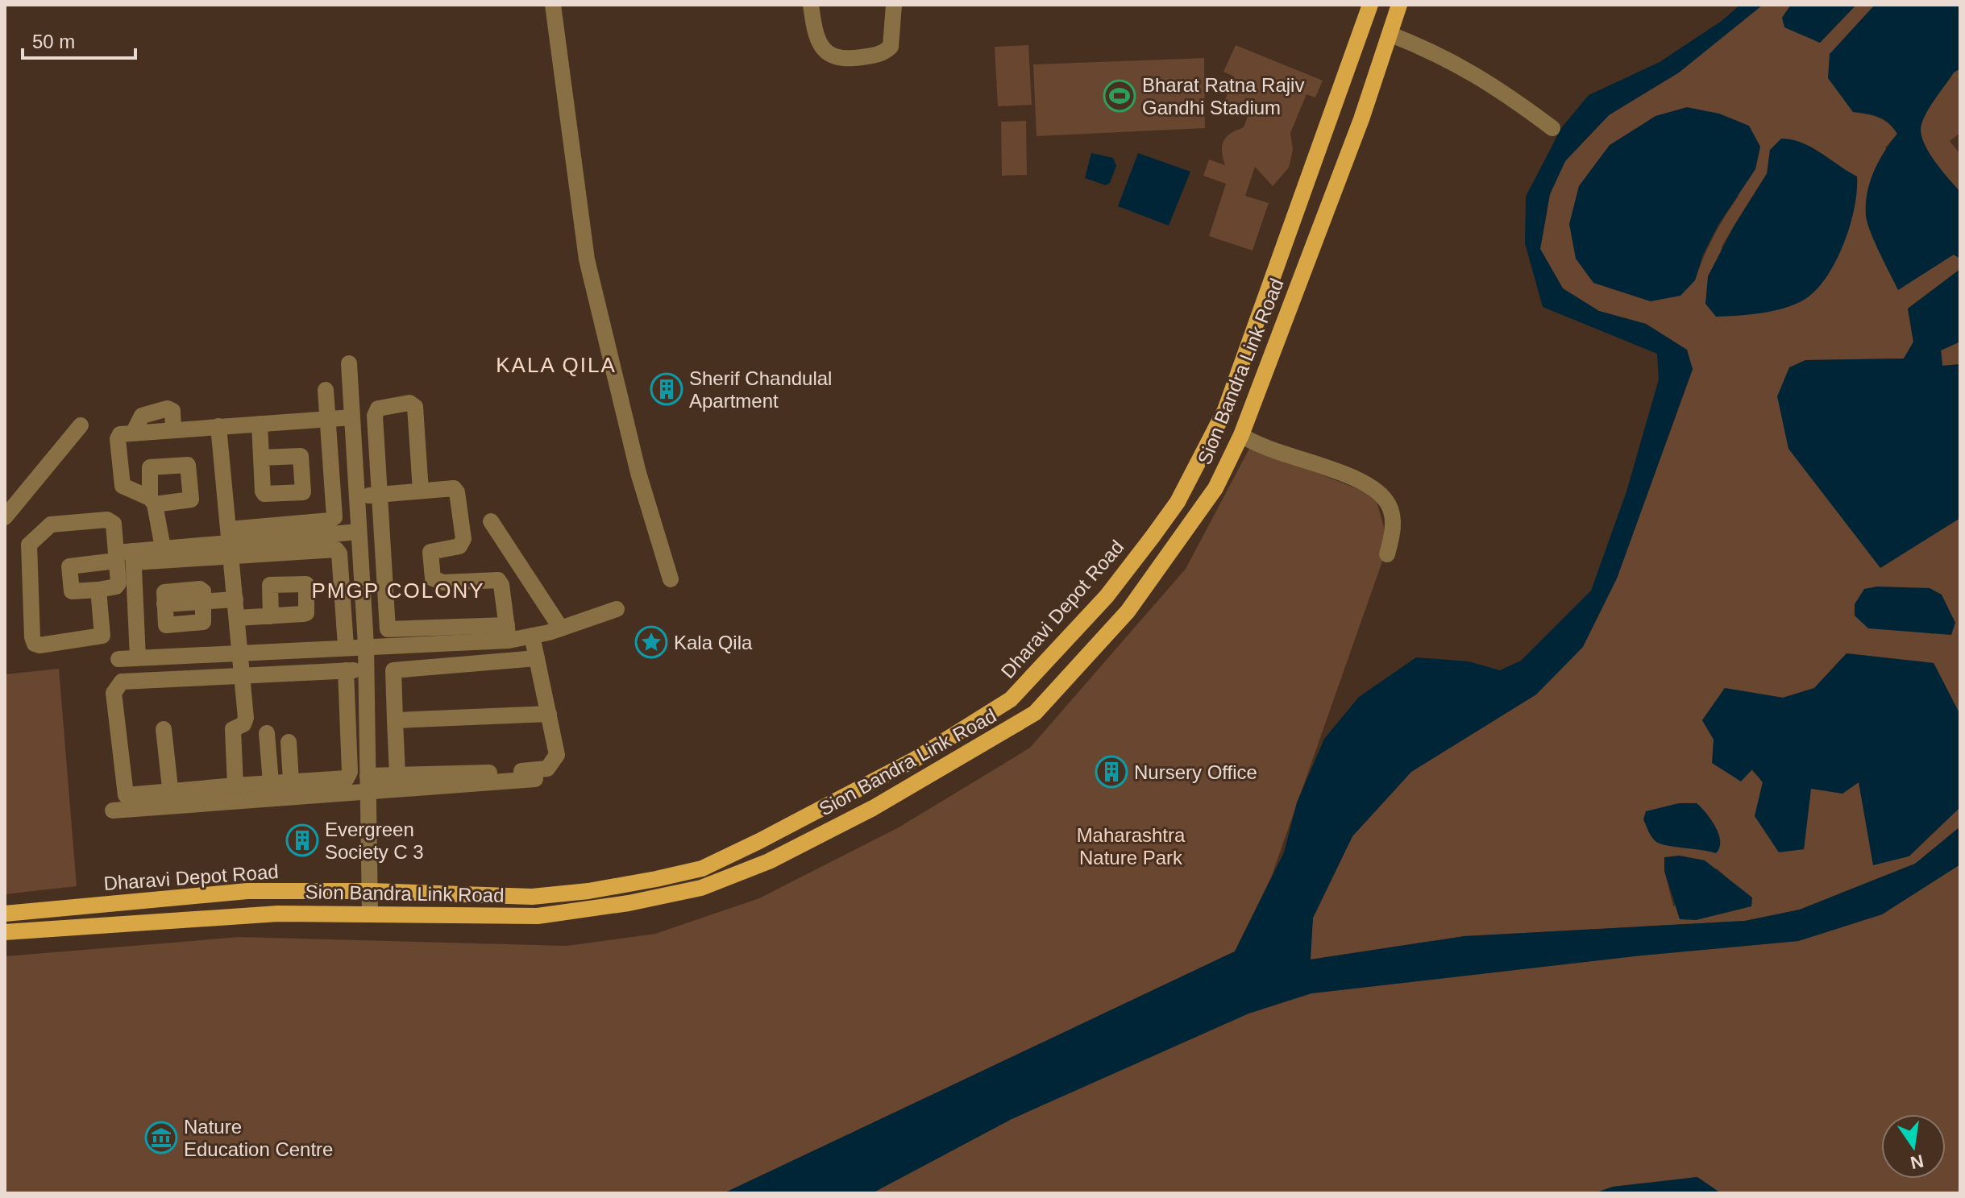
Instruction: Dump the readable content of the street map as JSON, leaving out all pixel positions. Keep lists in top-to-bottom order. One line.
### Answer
{"streets":{"main road":["Sion Bandra Link Road","Dharavi Depot Road"]},"districts":["KALA QILA","PMGP COLONY"],"parks":["Maharashtra Nature Park"],"places":{"sports":["Bharat Ratna Rajiv Gandhi Stadium"],"building":["Sherif Chandulal Apartment","Nursery Office","Evergreen Society C 3"],"place":["Kala Qila"],"museum":["Nature Education Centre"]},"scale_bar":"50 m","north":"bottom"}
